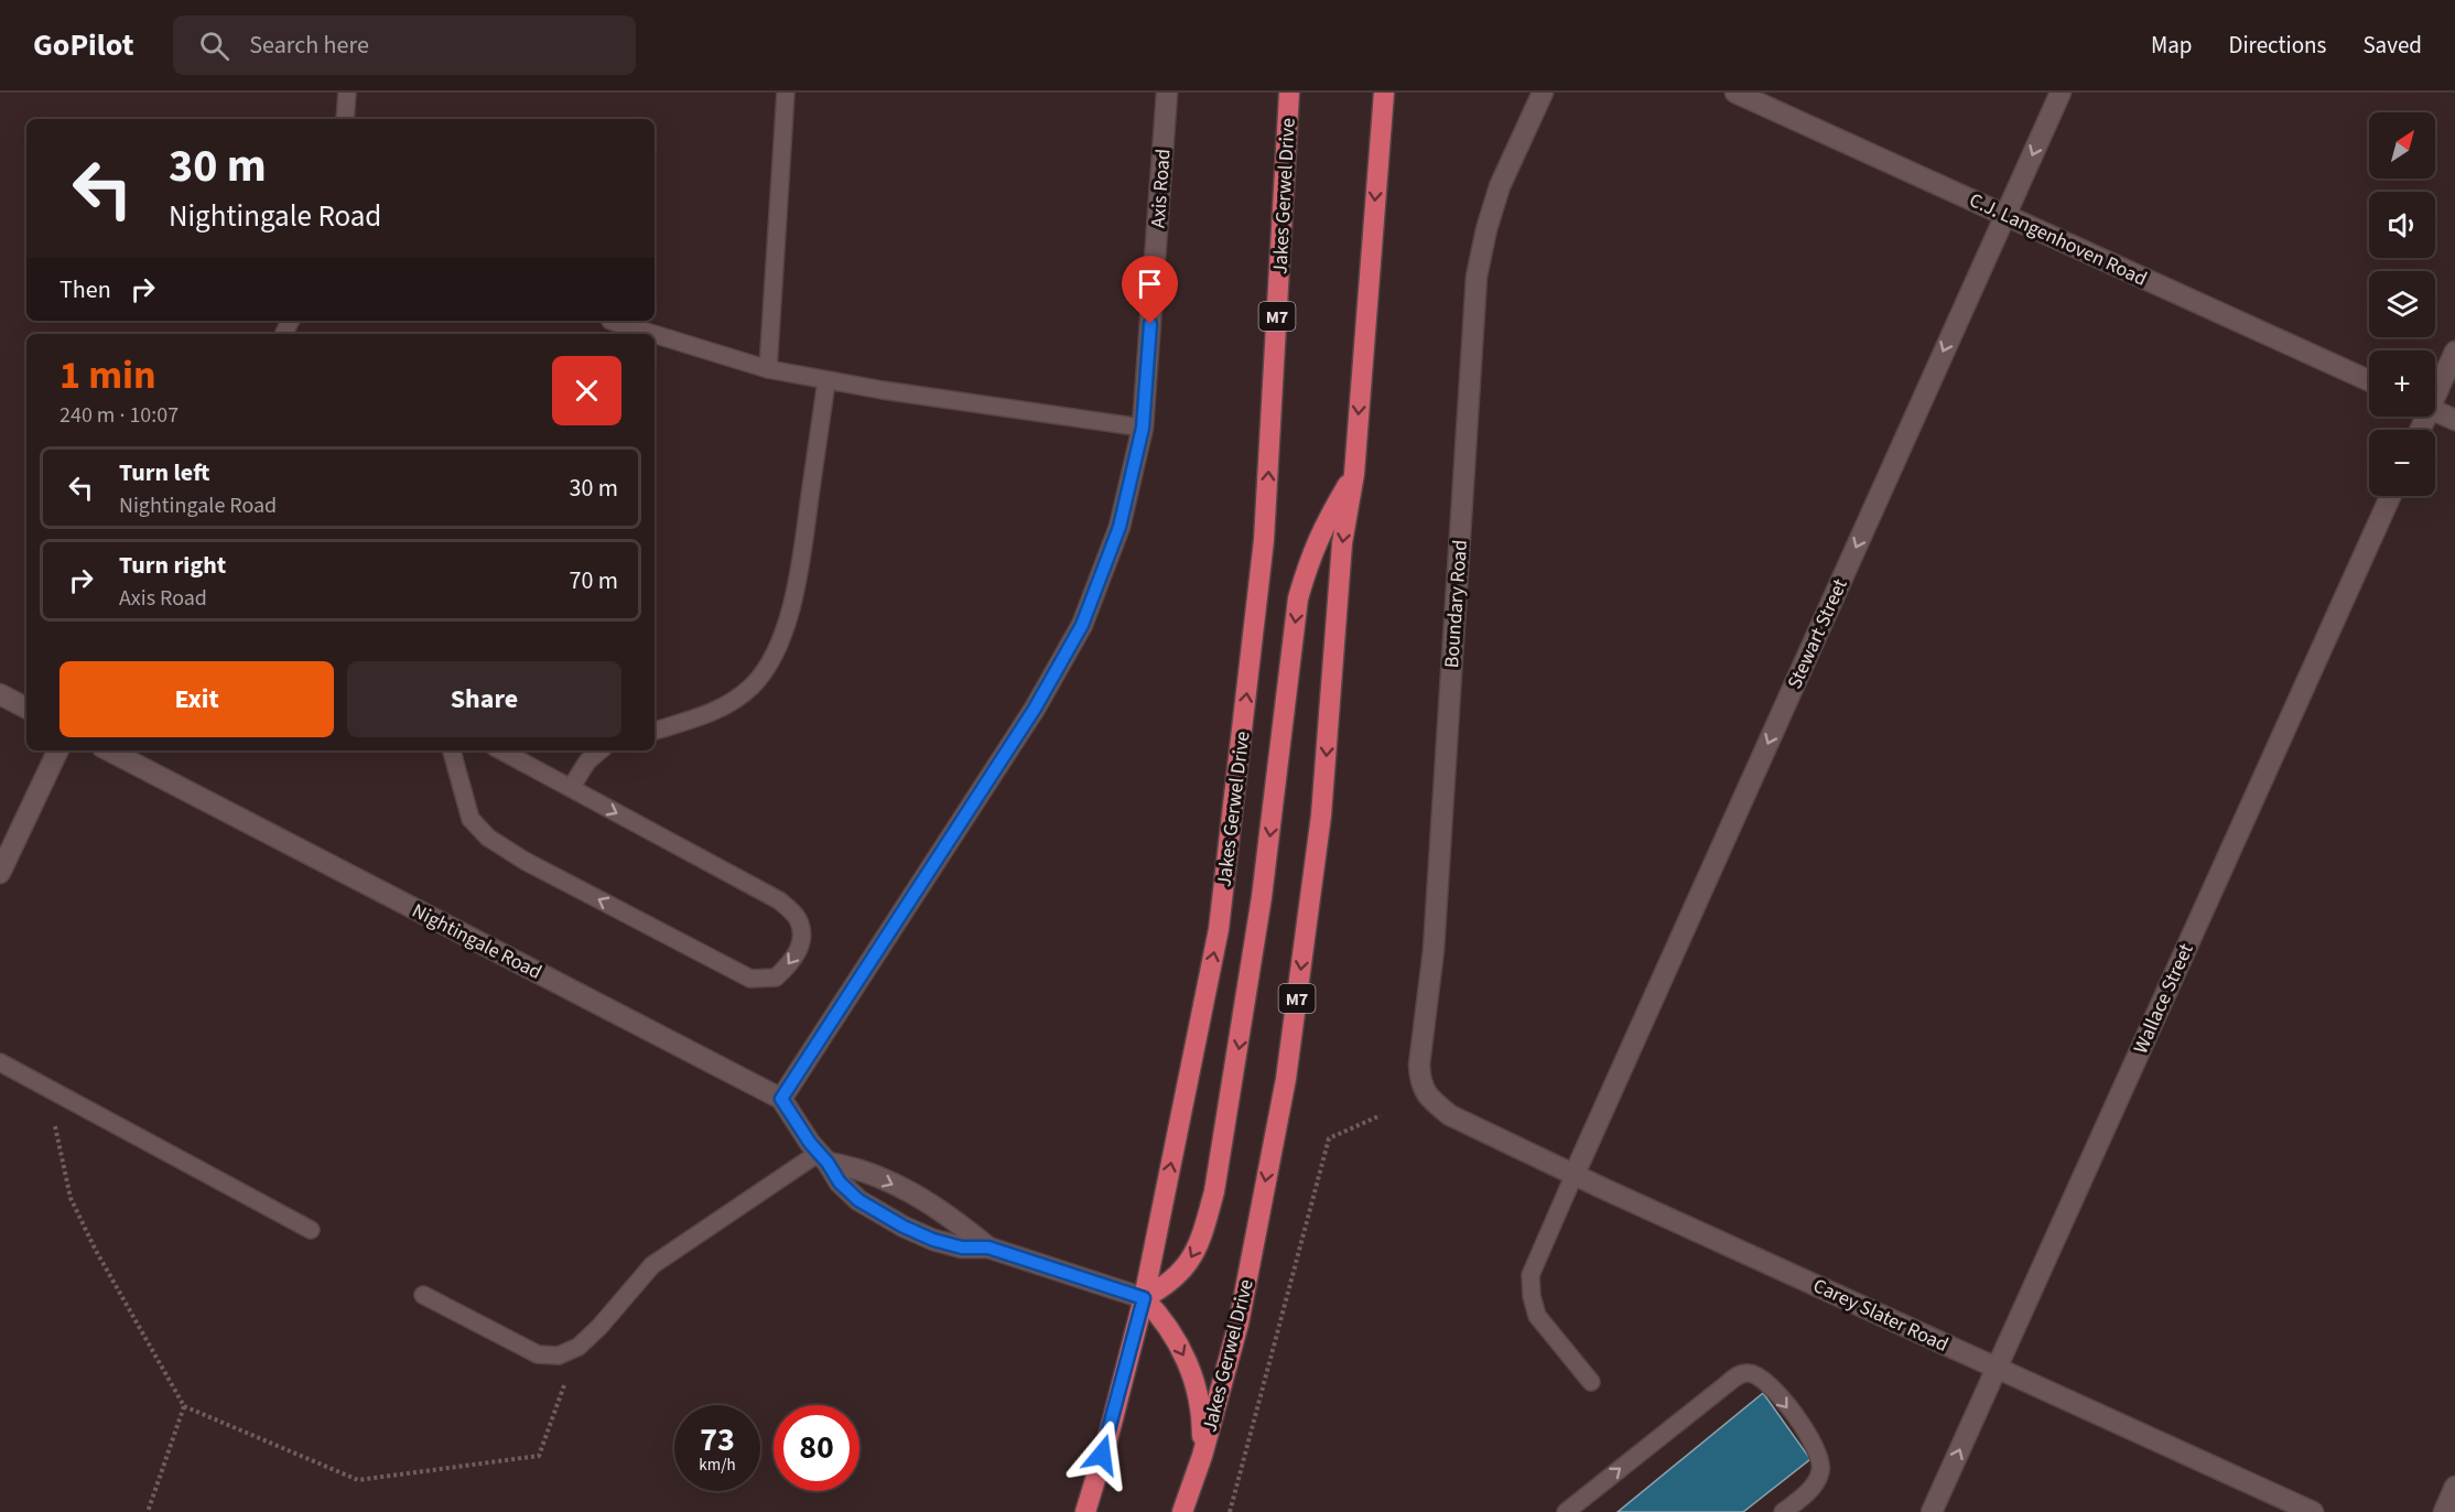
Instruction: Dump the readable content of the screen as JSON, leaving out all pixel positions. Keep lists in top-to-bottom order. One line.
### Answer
{"streets":{"highway":["Jakes Gerwel Drive","M7"],"street":["Axis Road","C.J. Langenhoven Road","Boundary Road","Stewart Street","Nightingale Road","Wallace Street","Carey Slater Road"]},"crossings":[["Axis Road","Nightingale Road"],["Jakes Gerwel Drive","Nightingale Road"],["C.J. Langenhoven Road","Stewart Street"],["Boundary Road","Carey Slater Road"],["Stewart Street","Carey Slater Road"],["Wallace Street","Carey Slater Road"]],"one_way":["Stewart Street"],"north":"top right","page":{"header":"GoPilot","search":"Search here","nav":["Map","Directions","Saved"],"map_buttons":["+","−"],"turn":["30 m","Nightingale Road"],"then":"Then","heading":["1 min","240 m · 10:07"],"list":[{"name":"Turn left","note":"Nightingale Road","value":"30 m"},{"name":"Turn right","note":"Axis Road","value":"70 m"}],"buttons":["Exit","Share"],"speed":"73 km/h","limit":"80"}}
